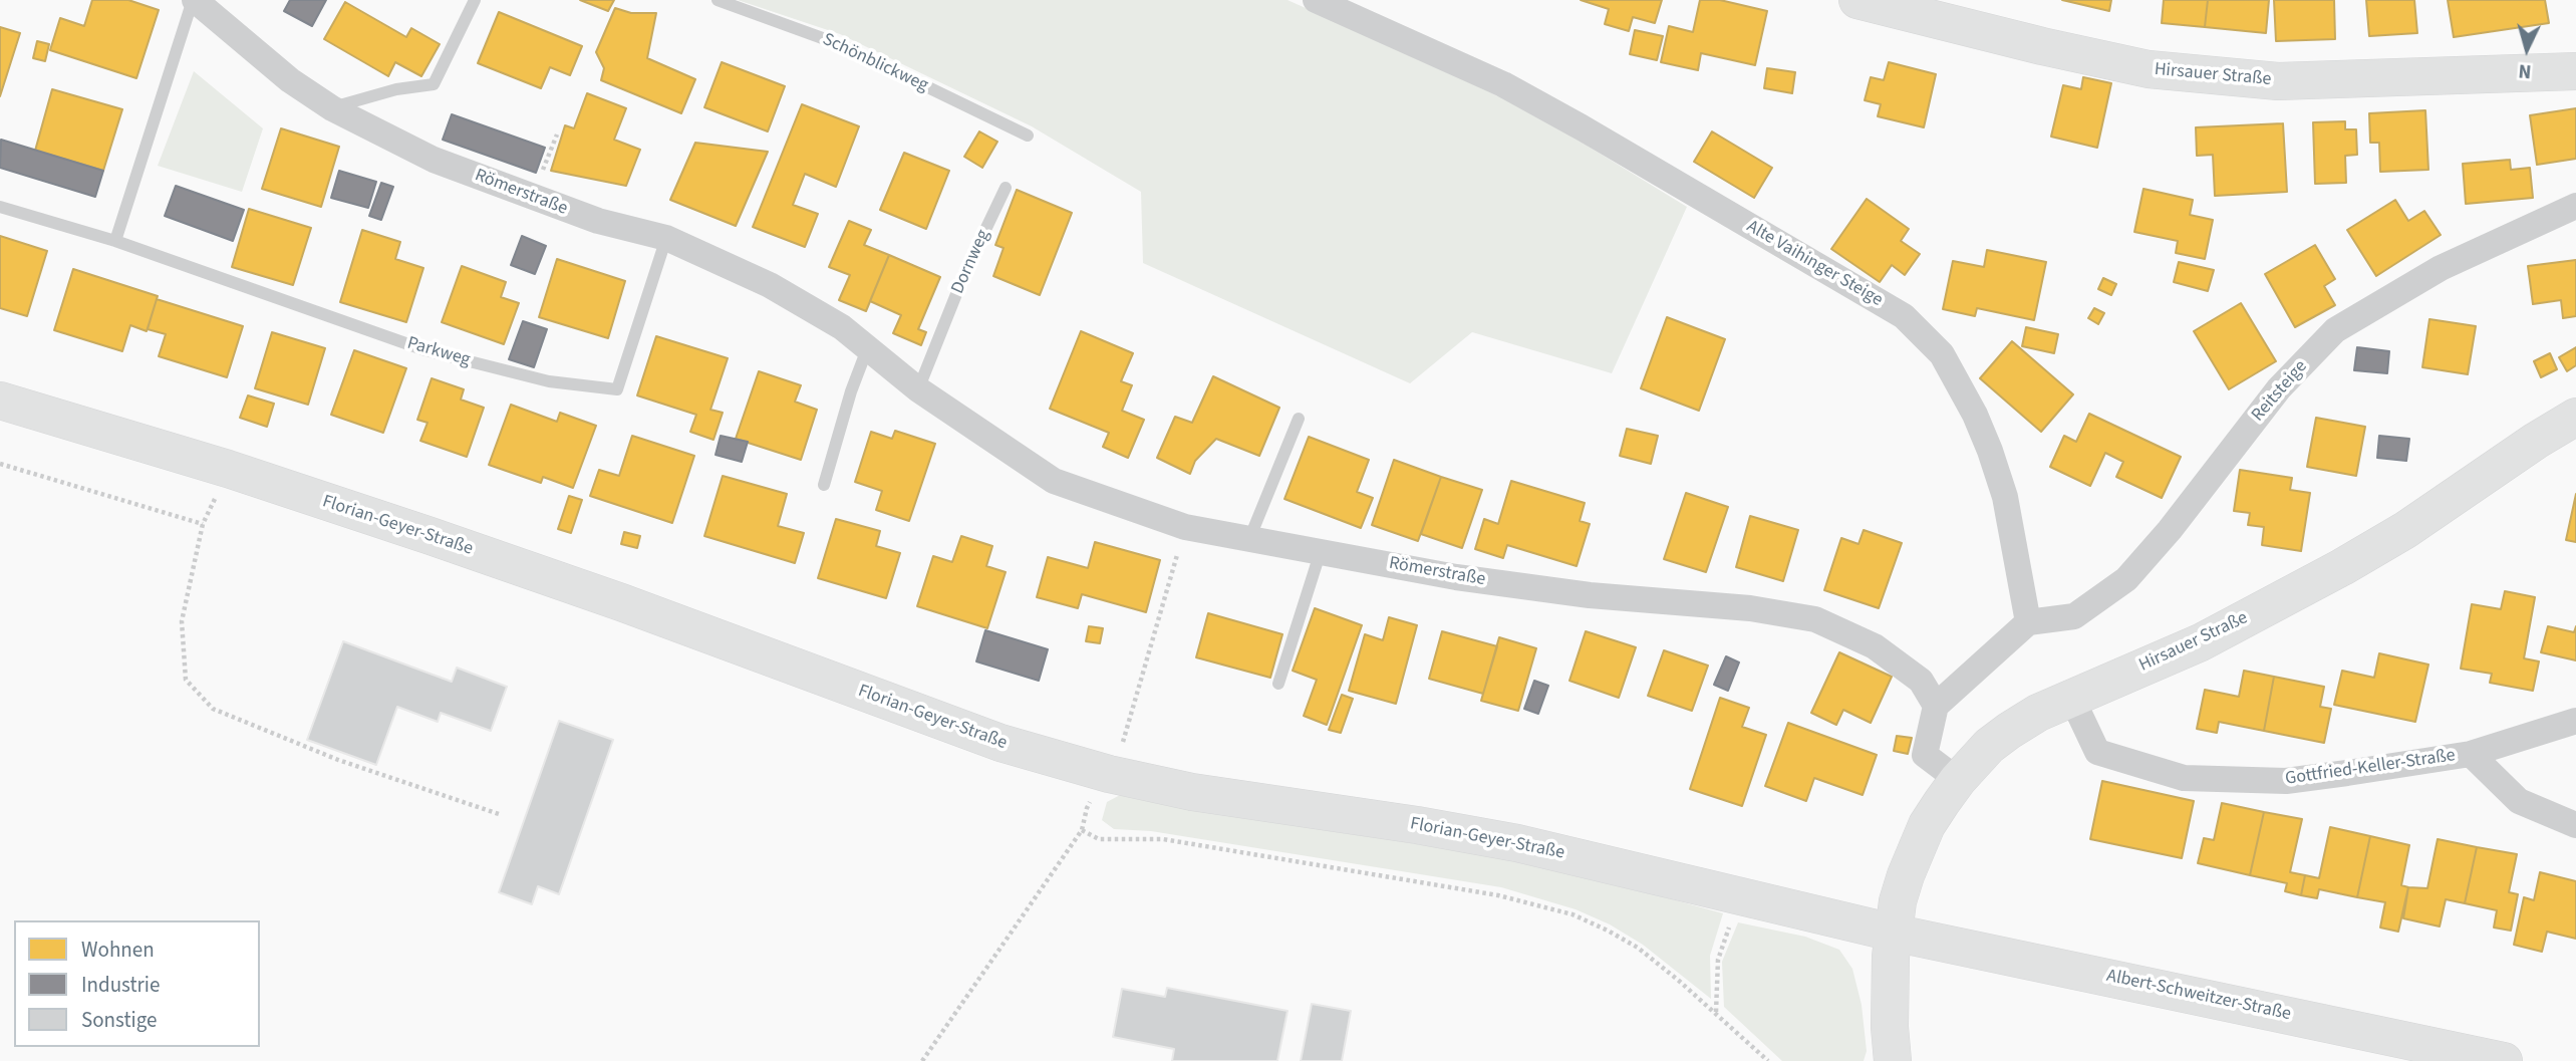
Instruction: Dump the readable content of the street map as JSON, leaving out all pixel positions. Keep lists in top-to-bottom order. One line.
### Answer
{"streets":{"street":["Hirsauer Straße","Römerstraße","Alte Vaihinger Steige","Reitsteige","Florian-Geyer-Straße","Gottfried-Keller-Straße","Albert-Schweitzer-Straße"],"lane":["Schönblickweg","Dornweg","Parkweg"]},"crossings":[["Hirsauer Straße","Florian-Geyer-Straße"],["Hirsauer Straße","Gottfried-Keller-Straße"],["Hirsauer Straße","Albert-Schweitzer-Straße"],["Römerstraße","Dornweg"],["Römerstraße","Parkweg"],["Alte Vaihinger Steige","Reitsteige"],["Florian-Geyer-Straße","Albert-Schweitzer-Straße"]],"legend":["Wohnen","Industrie","Sonstige"],"north":"bottom"}
